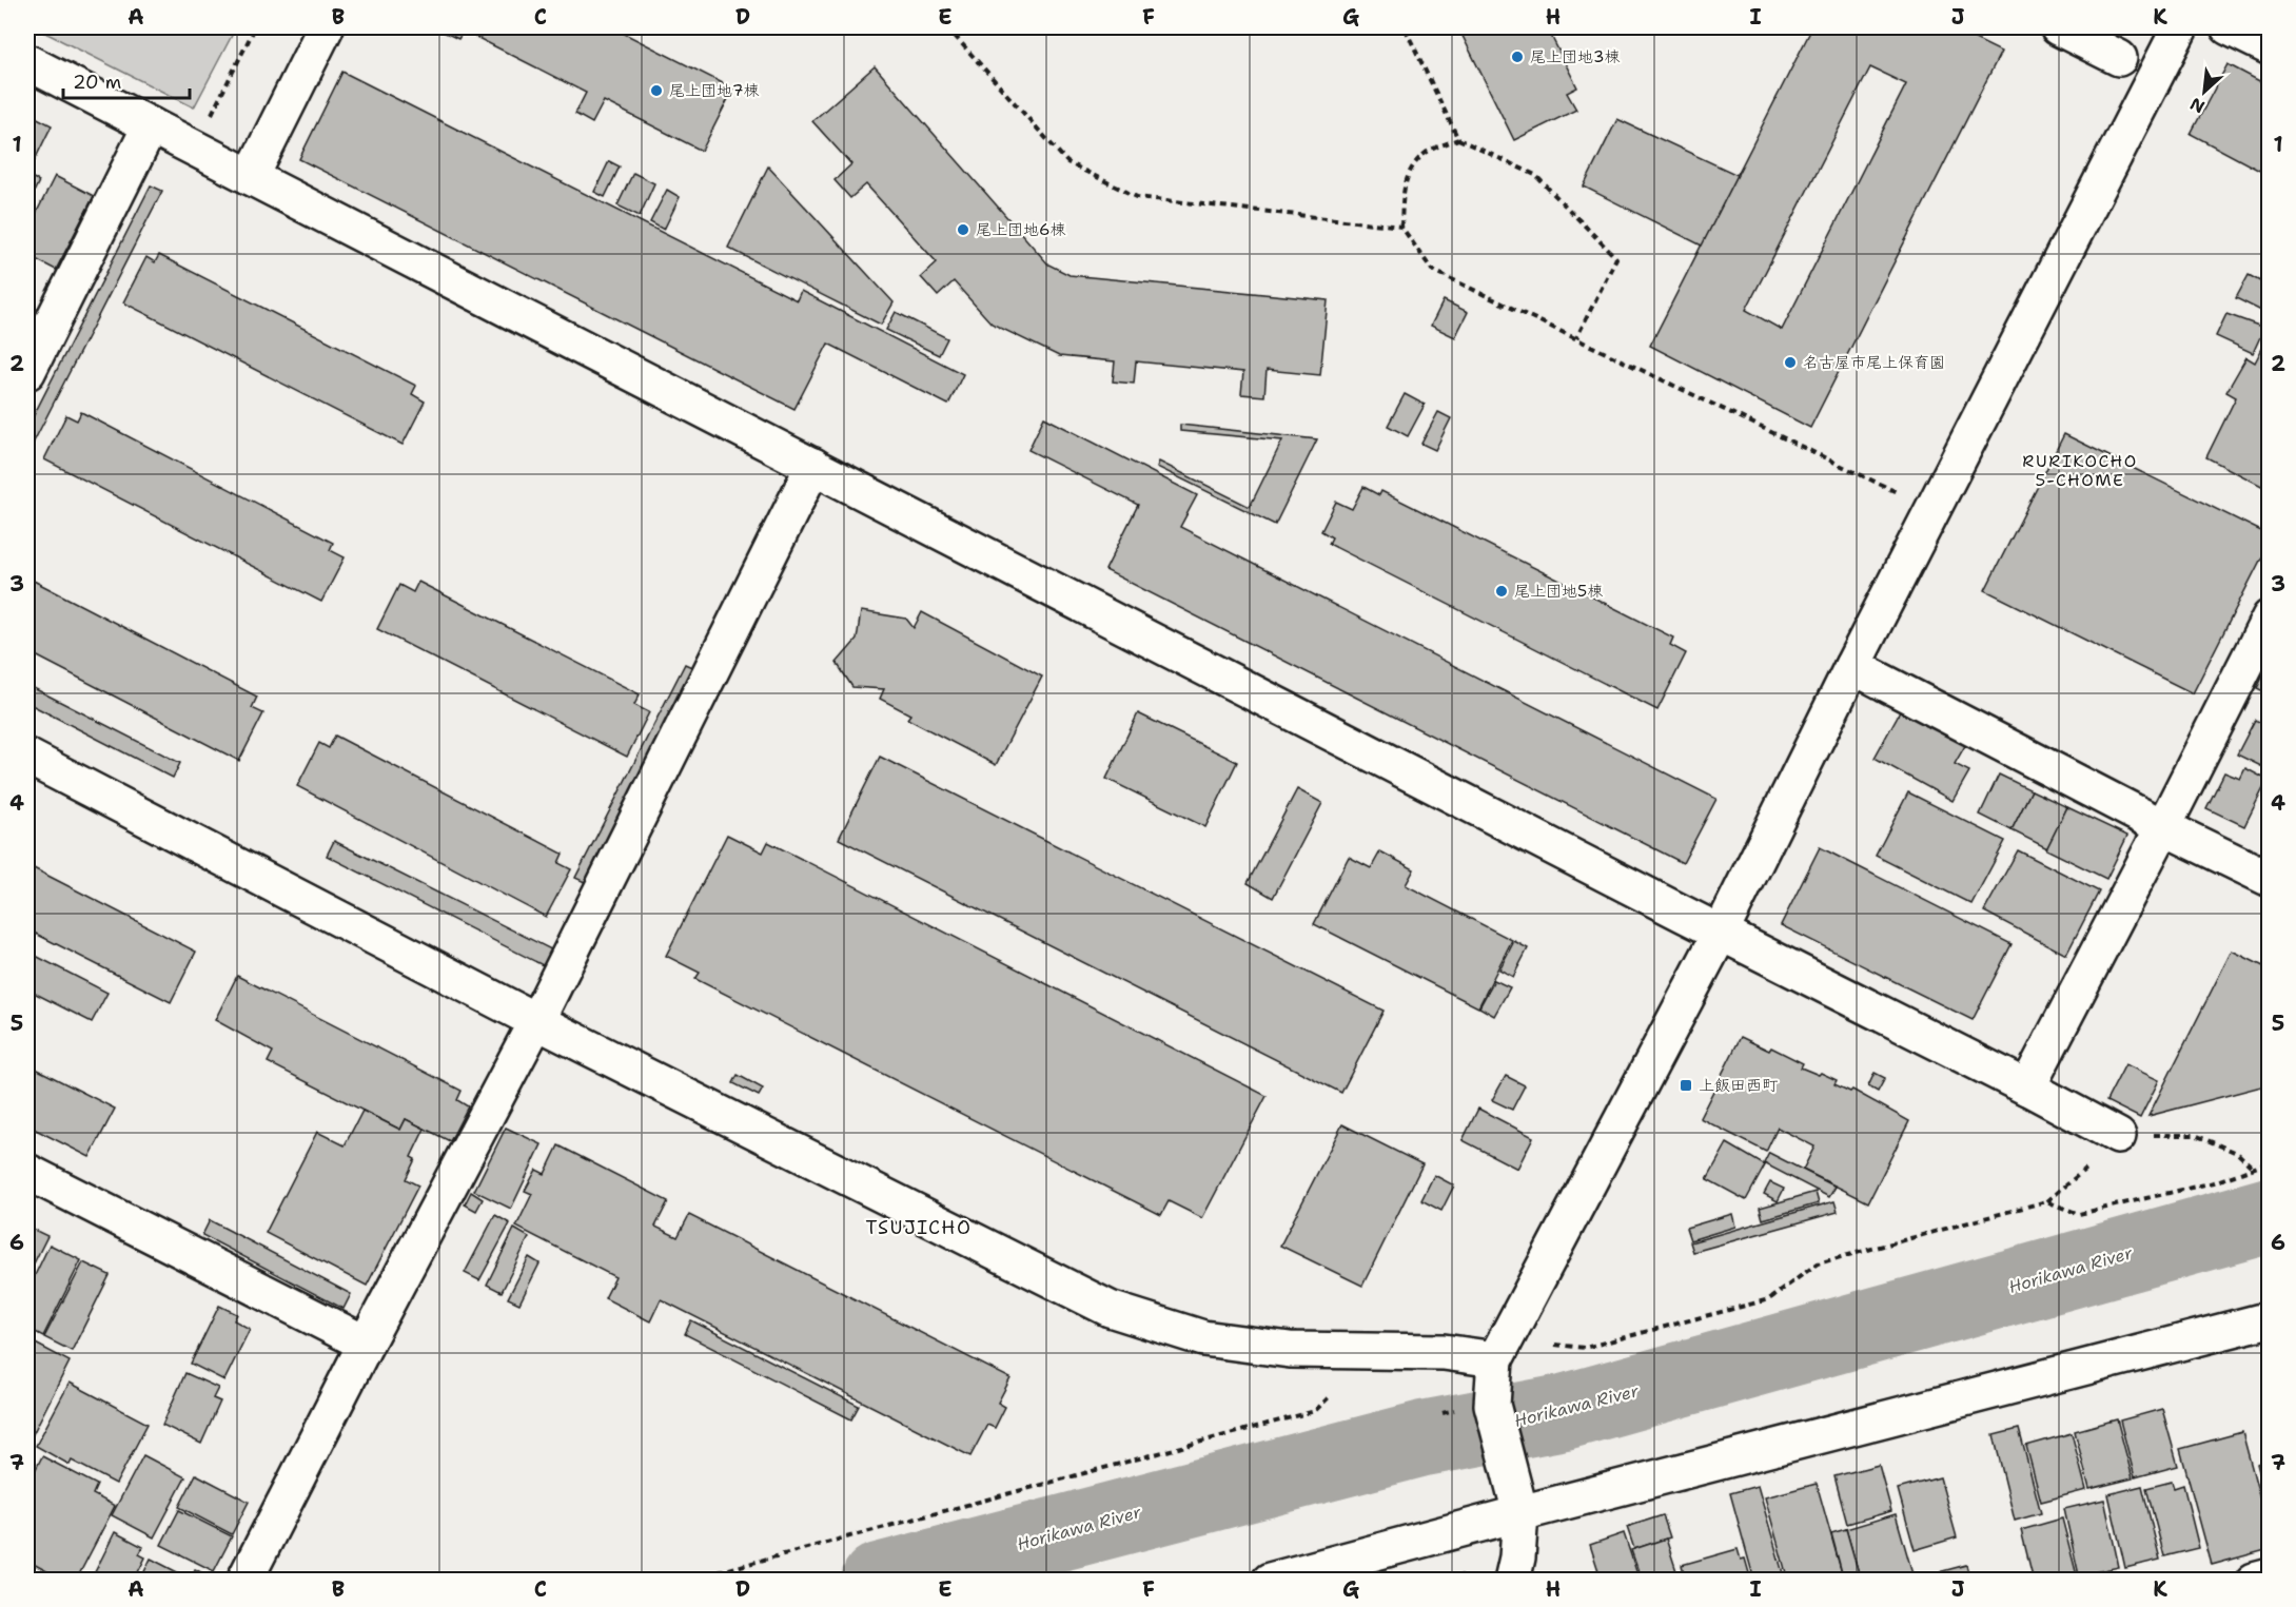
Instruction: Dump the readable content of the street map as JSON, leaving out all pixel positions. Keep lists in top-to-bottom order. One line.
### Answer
{"districts":["RURIKOCHO 5-CHOME","TSUJICHO"],"water":["Horikawa River"],"places":{"other":["尾上団地3棟","尾上団地7棟","尾上団地6棟","名古屋市尾上保育園","尾上団地5棟"],"transit":["上飯田西町"]},"scale_bar":"20 m","north":"bottom left","grid":{"columns":["A","B","C","D","E","F","G","H","I","J","K"],"rows":["1","2","3","4","5","6","7"]}}
